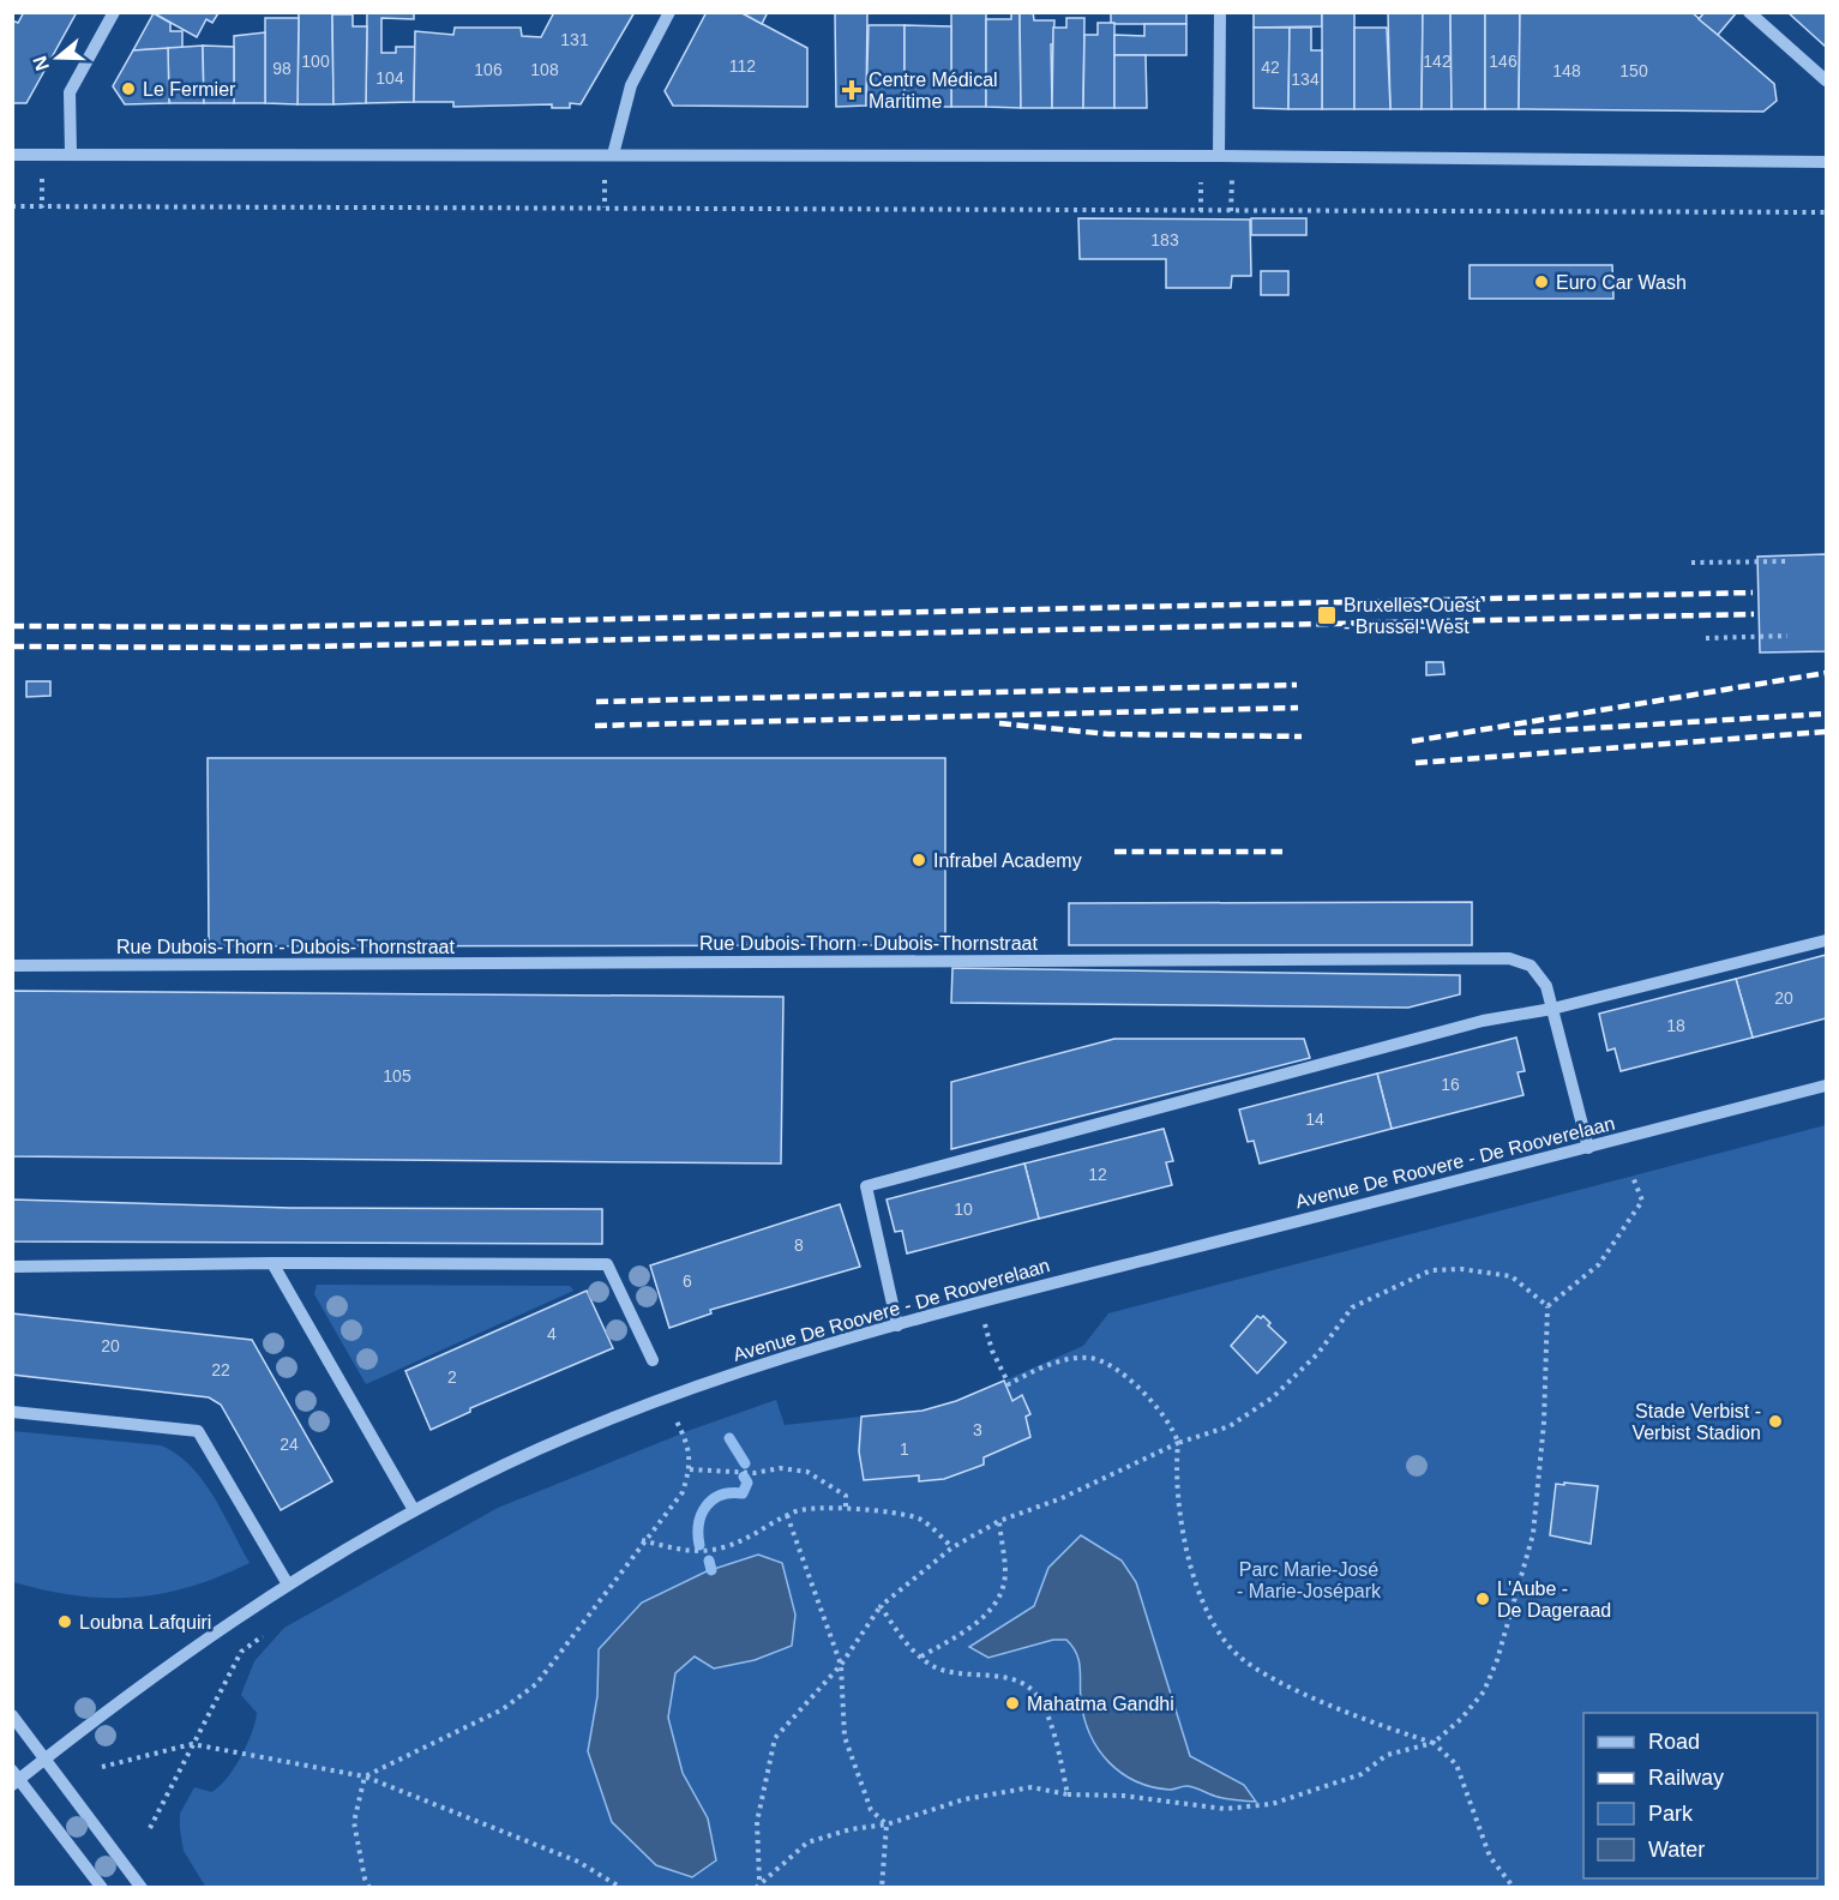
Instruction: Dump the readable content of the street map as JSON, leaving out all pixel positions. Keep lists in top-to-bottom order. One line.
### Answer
{"streets":{"street":["Rue Dubois-Thorn - Dubois-Thornstraat","Avenue De Roovere - De Rooverelaan"]},"crossings":[["Rue Dubois-Thorn - Dubois-Thornstraat","Avenue De Roovere - De Rooverelaan"]],"parks":["Parc Marie-José - Marie-Josépark"],"places":{"other":["Le Fermier","Euro Car Wash","Infrabel Academy","Stade Verbist - Verbist Stadion","L'Aube - De Dageraad","Loubna Lafquiri","Mahatma Gandhi"],"health":["Centre Médical Maritime"],"transit":["Bruxelles-Ouest - Brussel-West"]},"house_numbers":["131","100","142","146","112","42","98","106","108","148","150","104","134","183","20","18","105","16","14","12","10","8","6","4","20","22","2","3","24","1"],"legend":["Road","Railway","Park","Water"],"north":"left"}
